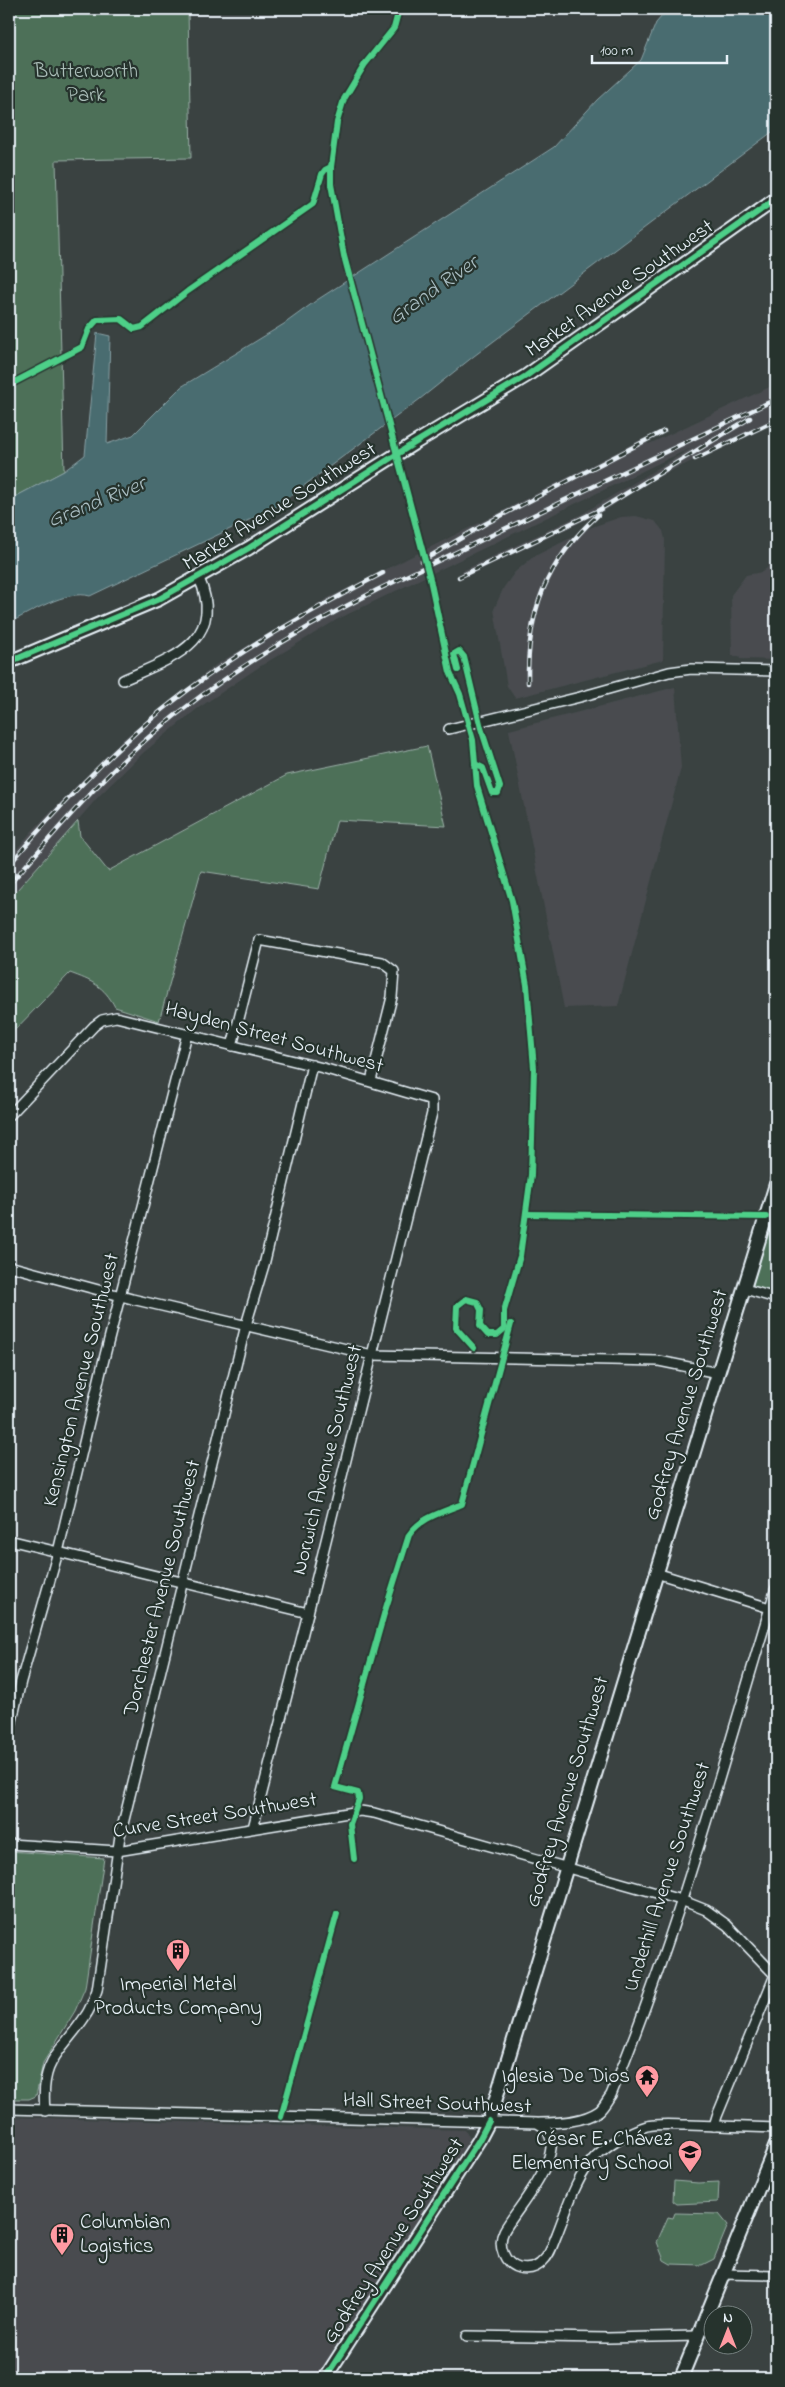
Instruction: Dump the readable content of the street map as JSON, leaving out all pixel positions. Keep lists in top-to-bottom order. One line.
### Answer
{"streets":{"main road":["Market Avenue Southwest","Godfrey Avenue Southwest"],"street":["Hayden Street Southwest","Kensington Avenue Southwest","Norwich Avenue Southwest","Dorchester Avenue Southwest","Curve Street Southwest","Underhill Avenue Southwest","Hall Street Southwest"]},"crossings":[["Hayden Street Southwest","Kensington Avenue Southwest"],["Hayden Street Southwest","Norwich Avenue Southwest"],["Hayden Street Southwest","Dorchester Avenue Southwest"],["Godfrey Avenue Southwest","Curve Street Southwest"],["Godfrey Avenue Southwest","Hall Street Southwest"],["Norwich Avenue Southwest","Curve Street Southwest"],["Dorchester Avenue Southwest","Curve Street Southwest"],["Dorchester Avenue Southwest","Hall Street Southwest"],["Curve Street Southwest","Underhill Avenue Southwest"],["Underhill Avenue Southwest","Hall Street Southwest"]],"water":["Grand River"],"parks":["Butterworth Park"],"places":{"building":["Imperial Metal Products Company","Columbian Logistics"],"temple":["Iglesia De Dios"],"school or university":["César E. Chávez Elementary School"]},"scale_bar":"100 m","north":"top"}
